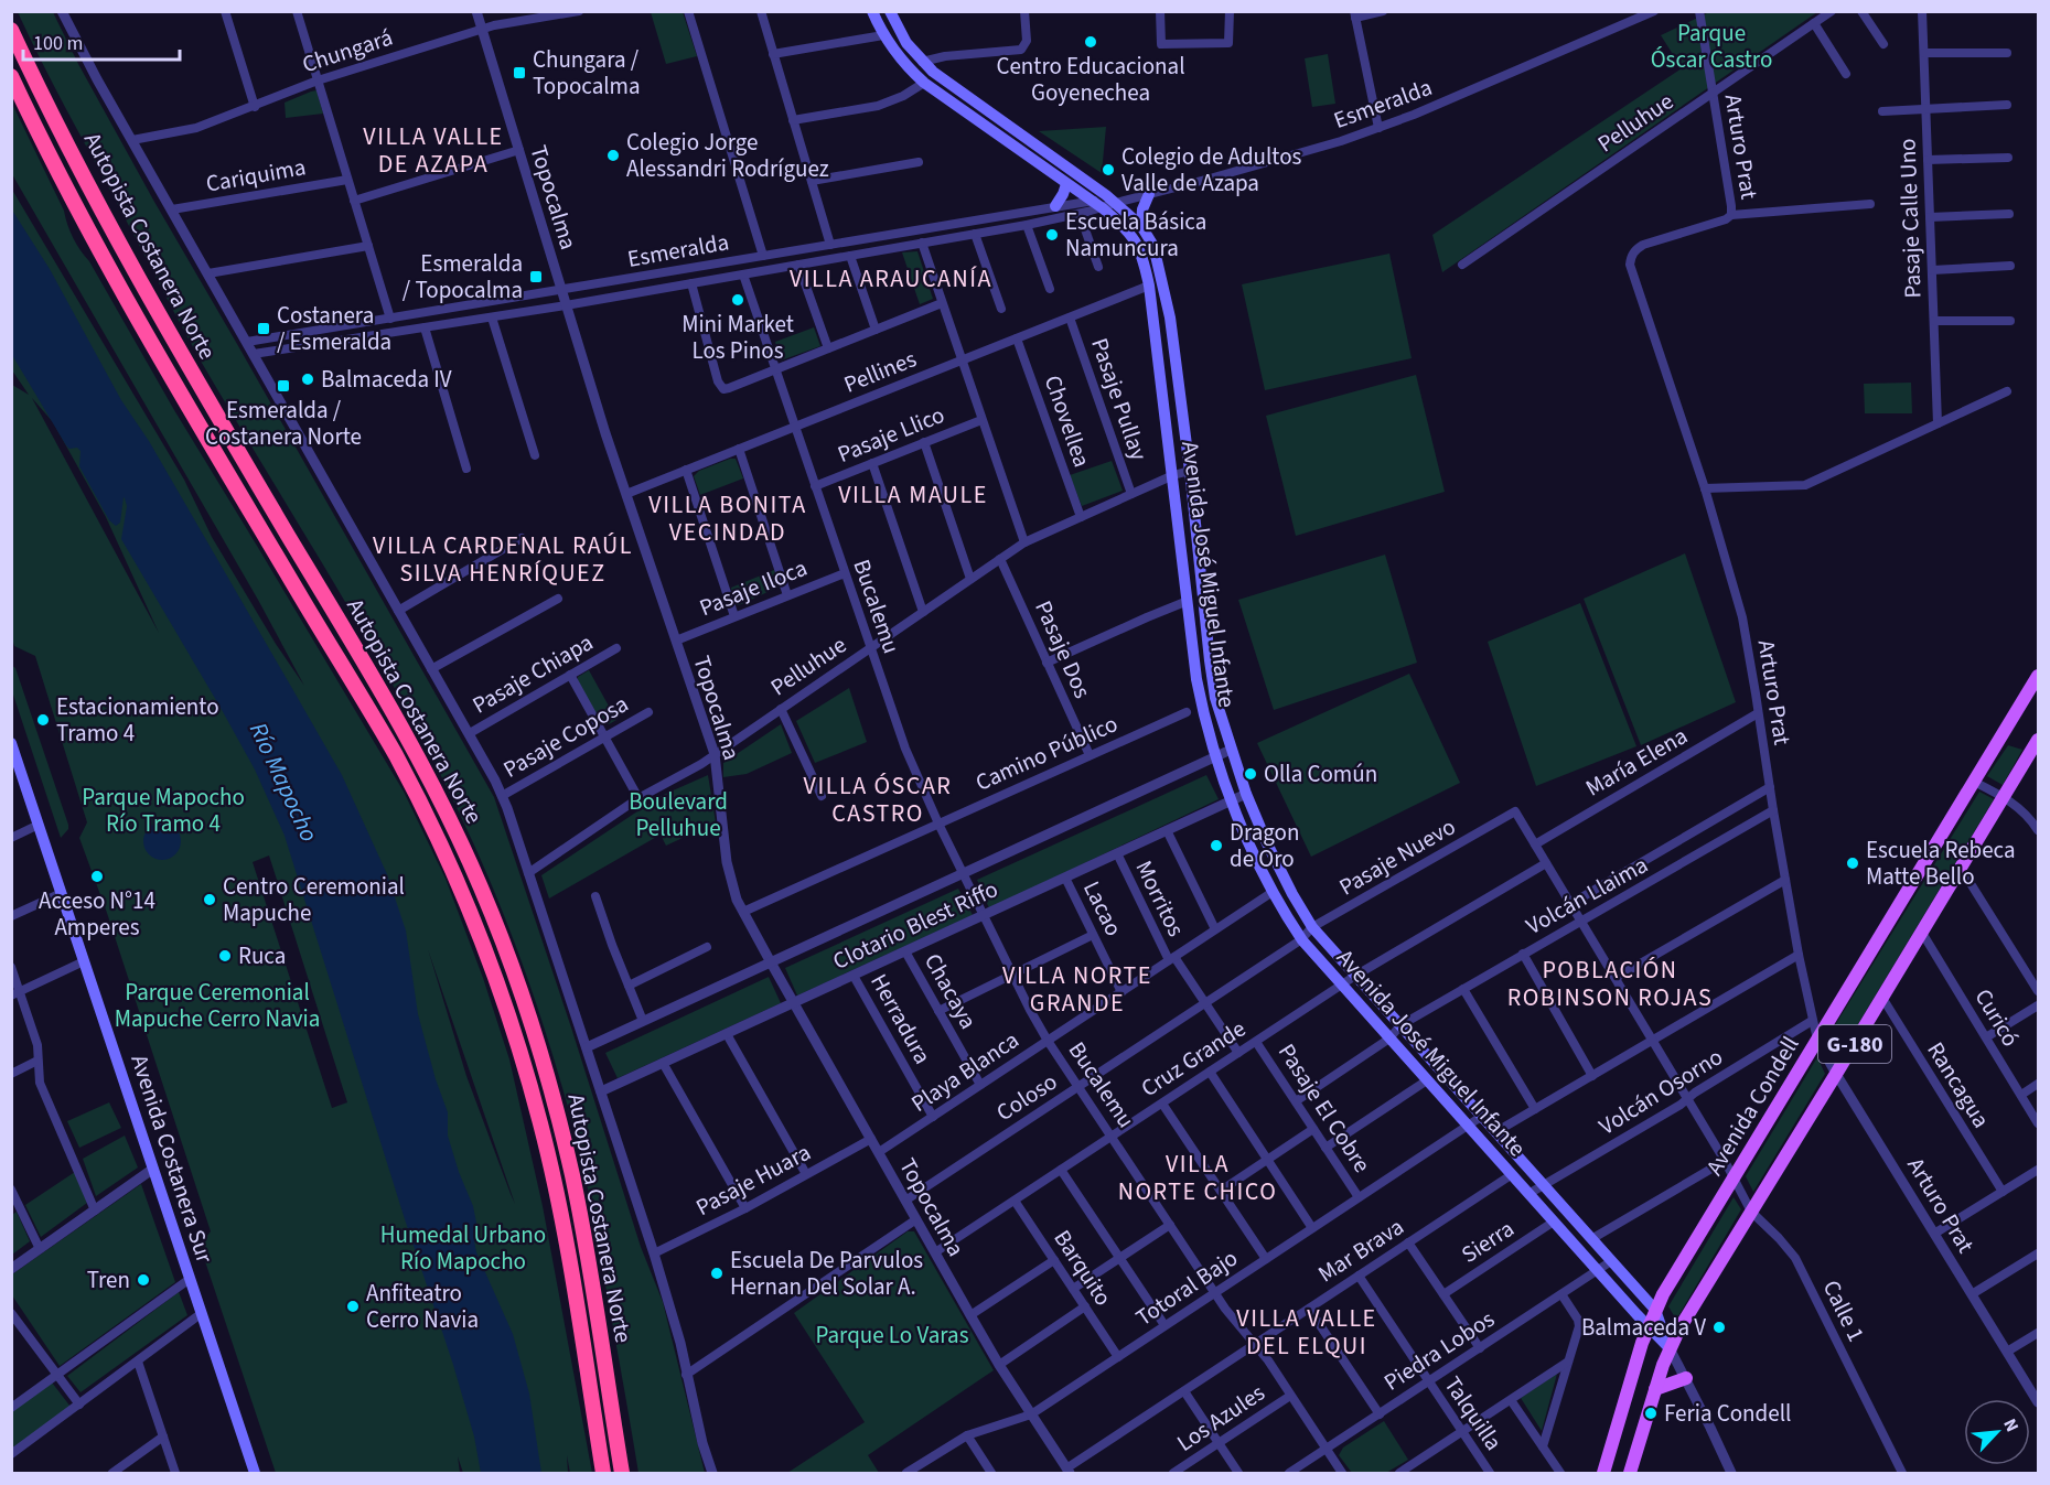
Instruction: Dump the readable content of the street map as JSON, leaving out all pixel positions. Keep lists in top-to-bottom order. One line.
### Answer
{"streets":{"highway":["Autopista Costanera Norte"],"main road":["Avenida José Miguel Infante","G-180","Avenida Condell","Avenida Costanera Sur"],"street":["Chungará","Esmeralda","Pelluhue","Arturo Prat","Cariquima","Topocalma","Pasaje Calle Uno","Pellines","Pasaje Pullay","Chovellea","Pasaje Llico","Pasaje Iloca","Bucalemu","Pasaje Dos","Pasaje Chiapa","Pasaje Coposa","Camino Público","María Elena","Pasaje Nuevo","Volcán Llaima","Morritos","Lacao","Clotario Blest Riffo","Chacaya","Curicó","Herradura","Cruz Grande","Playa Blanca","Rancagua","Volcán Osorno","Coloso","Pasaje El Cobre","Pasaje Huara","Sierra","Mar Brava","Barquito","Totoral Bajo","Calle 1","Piedra Lobos","Talquilla","Los Azules"]},"crossings":[["Chungará","Topocalma"],["Esmeralda","Topocalma"],["Esmeralda","Avenida José Miguel Infante"],["Esmeralda","Bucalemu"],["Pelluhue","Arturo Prat"],["Pelluhue","Topocalma"],["Pelluhue","Pasaje Pullay"],["Pelluhue","Chovellea"],["Pelluhue","Avenida José Miguel Infante"],["Pelluhue","Bucalemu"],["Pelluhue","Pasaje Dos"],["Arturo Prat","María Elena"],["Arturo Prat","Volcán Llaima"],["Arturo Prat","G-180"],["Arturo Prat","Volcán Osorno"],["Arturo Prat","Avenida Condell"],["Topocalma","Pellines"],["Topocalma","Pasaje Iloca"],["Topocalma","Camino Público"],["Topocalma","Clotario Blest Riffo"],["Topocalma","Cruz Grande"],["Topocalma","Playa Blanca"],["Topocalma","Coloso"],["Topocalma","Pasaje Huara"],["Topocalma","Mar Brava"],["Topocalma","Totoral Bajo"],["Pellines","Pasaje Pullay"],["Pellines","Chovellea"],["Pellines","Avenida José Miguel Infante"],["Pellines","Bucalemu"],["Pasaje Llico","Bucalemu"],["Avenida José Miguel Infante","Pasaje Nuevo"],["Avenida José Miguel Infante","Volcán Llaima"],["Avenida José Miguel Infante","Clotario Blest Riffo"],["Avenida José Miguel Infante","G-180"],["Avenida José Miguel Infante","Cruz Grande"],["Avenida José Miguel Infante","Playa Blanca"],["Avenida José Miguel Infante","Volcán Osorno"],["Avenida José Miguel Infante","Coloso"],["Avenida José Miguel Infante","Avenida Condell"],["Avenida José Miguel Infante","Sierra"],["Avenida José Miguel Infante","Mar Brava"],["Avenida José Miguel Infante","Totoral Bajo"],["Avenida José Miguel Infante","Piedra Lobos"],["Pasaje Iloca","Bucalemu"],["Bucalemu","Camino Público"],["Bucalemu","Clotario Blest Riffo"],["Bucalemu","Cruz Grande"],["Bucalemu","Playa Blanca"],["Bucalemu","Coloso"],["Bucalemu","Mar Brava"],["Bucalemu","Totoral Bajo"],["Bucalemu","Piedra Lobos"],["Bucalemu","Los Azules"],["Pasaje Dos","Camino Público"],["María Elena","Calle 1"],["Pasaje Nuevo","Coloso"],["Pasaje Nuevo","Calle 1"],["Volcán Llaima","Pasaje El Cobre"],["Volcán Llaima","Calle 1"],["Morritos","Clotario Blest Riffo"],["Morritos","Cruz Grande"],["Morritos","Playa Blanca"],["Morritos","Coloso"],["Lacao","Clotario Blest Riffo"],["Lacao","Playa Blanca"],["Clotario Blest Riffo","Chacaya"],["Clotario Blest Riffo","Herradura"],["Chacaya","Playa Blanca"],["Curicó","G-180"],["Herradura","Playa Blanca"],["G-180","Rancagua"],["G-180","Calle 1"],["Cruz Grande","Pasaje El Cobre"],["Cruz Grande","Barquito"],["Volcán Osorno","Calle 1"],["Avenida Condell","Calle 1"],["Pasaje El Cobre","Totoral Bajo"],["Mar Brava","Talquilla"],["Barquito","Totoral Bajo"],["Piedra Lobos","Talquilla"]],"districts":["VILLA VALLE DE AZAPA","VILLA ARAUCANÍA","VILLA MAULE","VILLA BONITA VECINDAD","VILLA CARDENAL RAÚL SILVA HENRÍQUEZ","VILLA ÓSCAR CASTRO","POBLACIÓN ROBINSON ROJAS","VILLA NORTE GRANDE","VILLA NORTE CHICO","VILLA VALLE DEL ELQUI"],"water":["Río Mapocho"],"parks":["Parque Óscar Castro","Parque Mapocho Río Tramo 4","Boulevard Pelluhue","Parque Ceremonial Mapuche Cerro Navia","Humedal Urbano Río Mapocho","Parque Lo Varas"],"places":{"other":["Centro Educacional Goyenechea","Colegio Jorge Alessandri Rodríguez","Colegio de Adultos Valle de Azapa","Escuela Básica Namuncura","Mini Market Los Pinos","Balmaceda IV","Estacionamiento Tramo 4","Olla Común","Dragon de Oro","Escuela Rebeca Matte Bello","Acceso N°14 Amperes","Centro Ceremonial Mapuche","Ruca","Escuela De Parvulos Hernan Del Solar A.","Tren","Anfiteatro Cerro Navia","Balmaceda V","Feria Condell"],"transit":["Chungara / Topocalma","Esmeralda / Topocalma","Costanera / Esmeralda","Esmeralda / Costanera Norte"]},"scale_bar":"100 m","north":"top right"}
